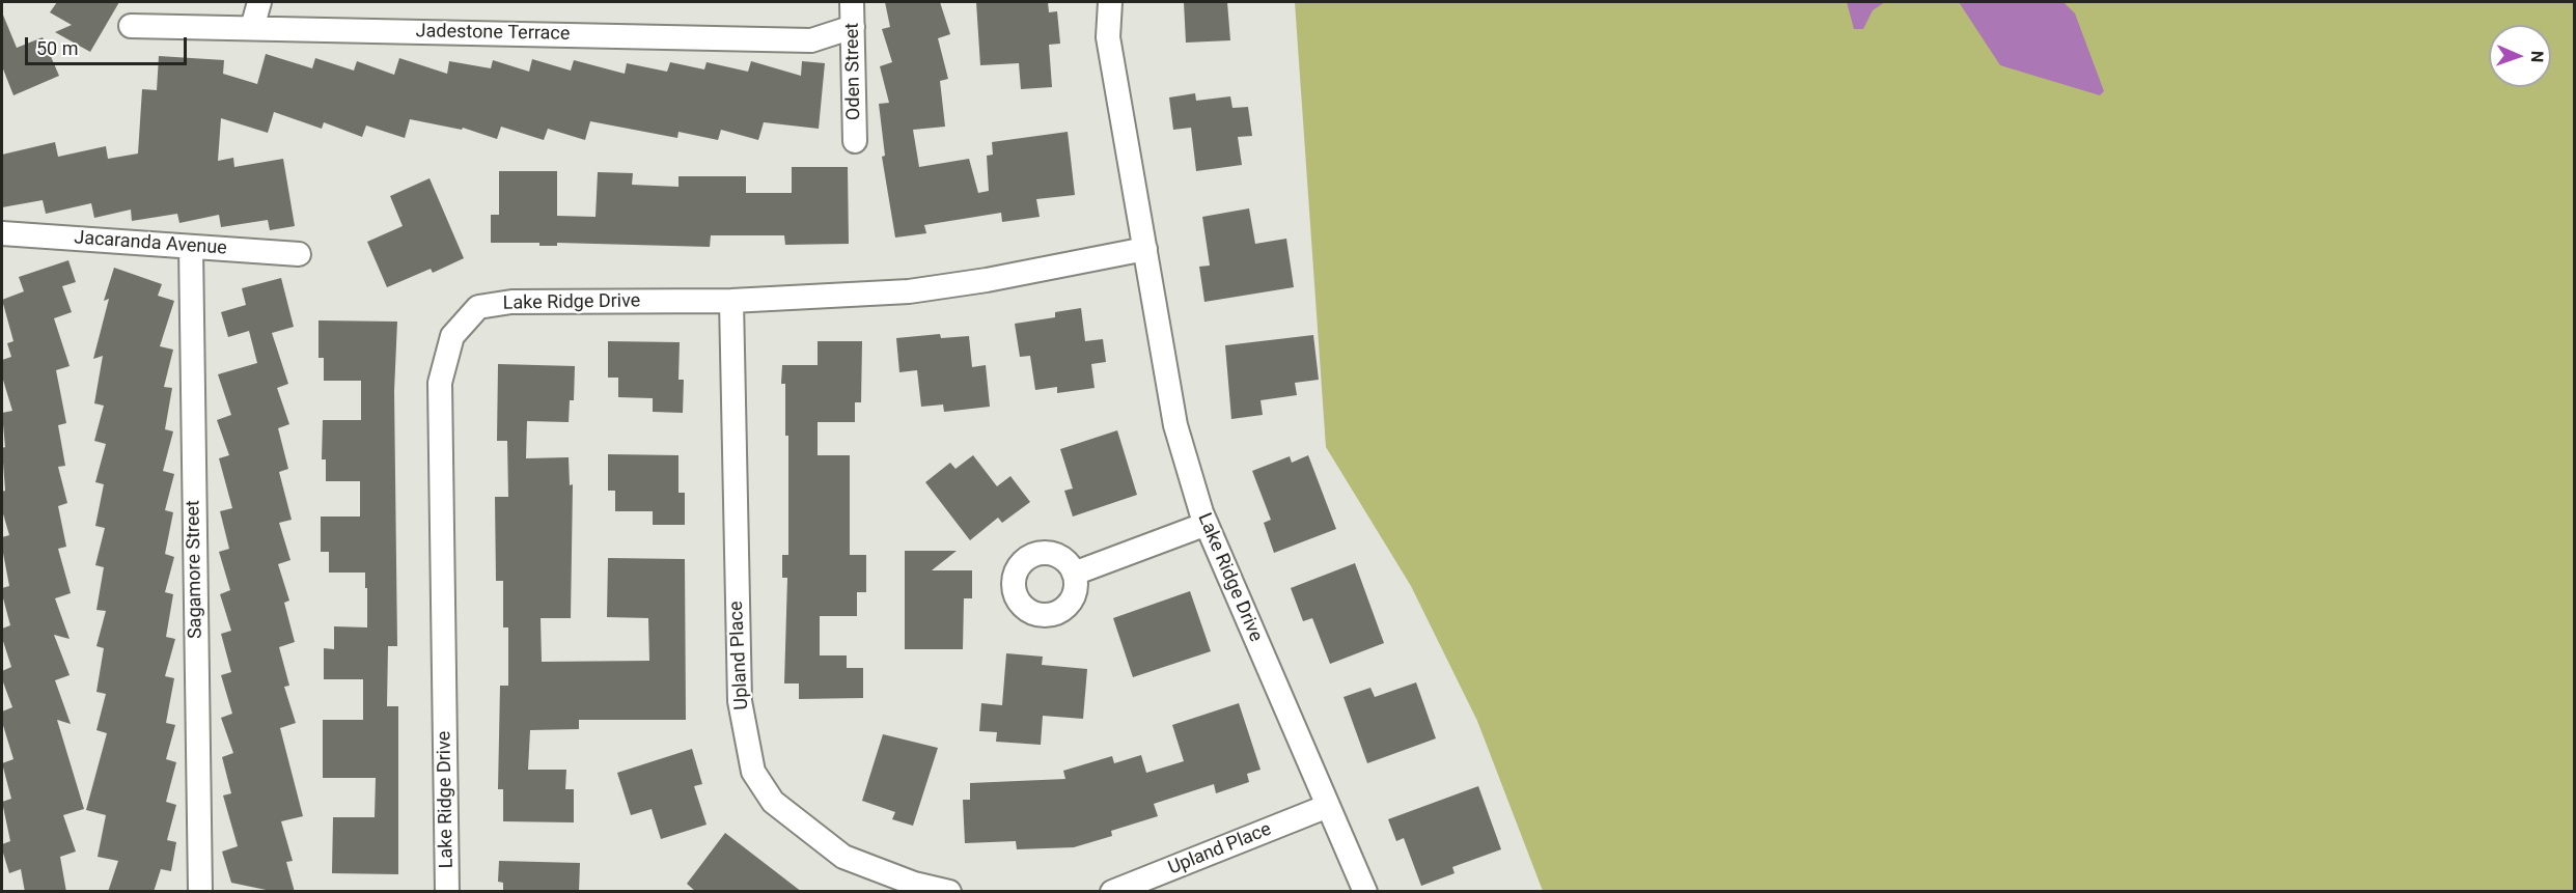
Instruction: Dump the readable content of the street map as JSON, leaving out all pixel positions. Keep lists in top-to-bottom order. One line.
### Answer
{"streets":{"street":["Jadestone Terrace","Oden Street","Jacaranda Avenue","Lake Ridge Drive","Sagamore Street","Upland Place"]},"crossings":[["Jadestone Terrace","Oden Street"],["Jacaranda Avenue","Sagamore Street"],["Lake Ridge Drive","Upland Place"]],"scale_bar":"50 m","north":"right"}
